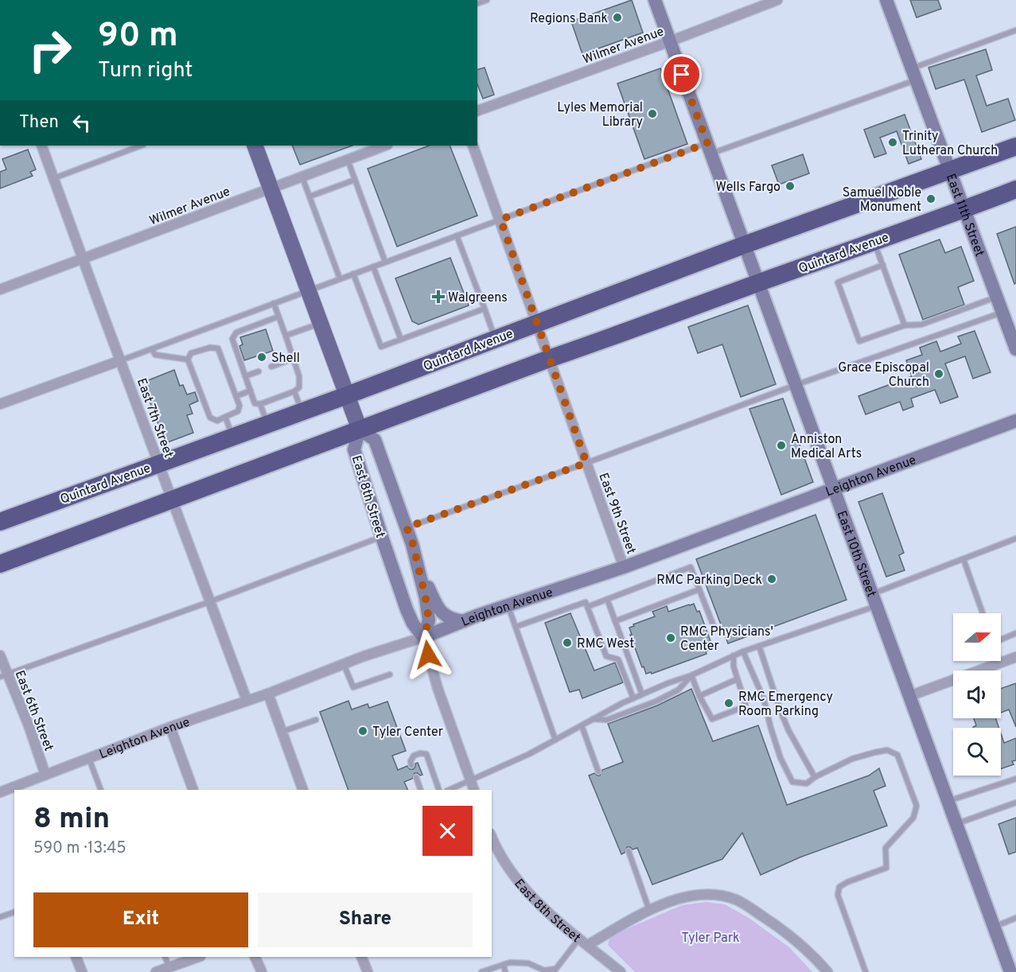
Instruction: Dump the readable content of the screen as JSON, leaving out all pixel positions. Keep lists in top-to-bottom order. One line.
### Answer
{"streets":{"highway":["Quintard Avenue"],"street":["Wilmer Avenue","East 11th Street","East 7th Street","Leighton Avenue","East 8th Street","East 9th Street","East 10th Street","East 6th Street"]},"crossings":[["Wilmer Avenue","East 7th Street"],["Wilmer Avenue","East 10th Street"],["East 11th Street","Quintard Avenue"],["Quintard Avenue","East 7th Street"],["Quintard Avenue","East 8th Street"],["Quintard Avenue","East 9th Street"],["Quintard Avenue","East 10th Street"],["East 7th Street","Leighton Avenue"],["Leighton Avenue","East 8th Street"],["Leighton Avenue","East 9th Street"],["Leighton Avenue","East 10th Street"],["Leighton Avenue","East 6th Street"]],"parks":["Tyler Park"],"places":{"other":["Regions Bank","Lyles Memorial Library","Trinity Lutheran Church","Wells Fargo","Samuel Noble Monument","Shell","Grace Episcopal Church","Anniston Medical Arts","RMC Parking Deck","RMC Physicians' Center","RMC West","RMC Emergency Room Parking","Tyler Center"],"health":["Walgreens"]},"north":"right","page":{"turn":["90 m","Turn right"],"then":"Then","heading":["8 min","590 m · 13:45"],"buttons":["Exit","Share"]}}
